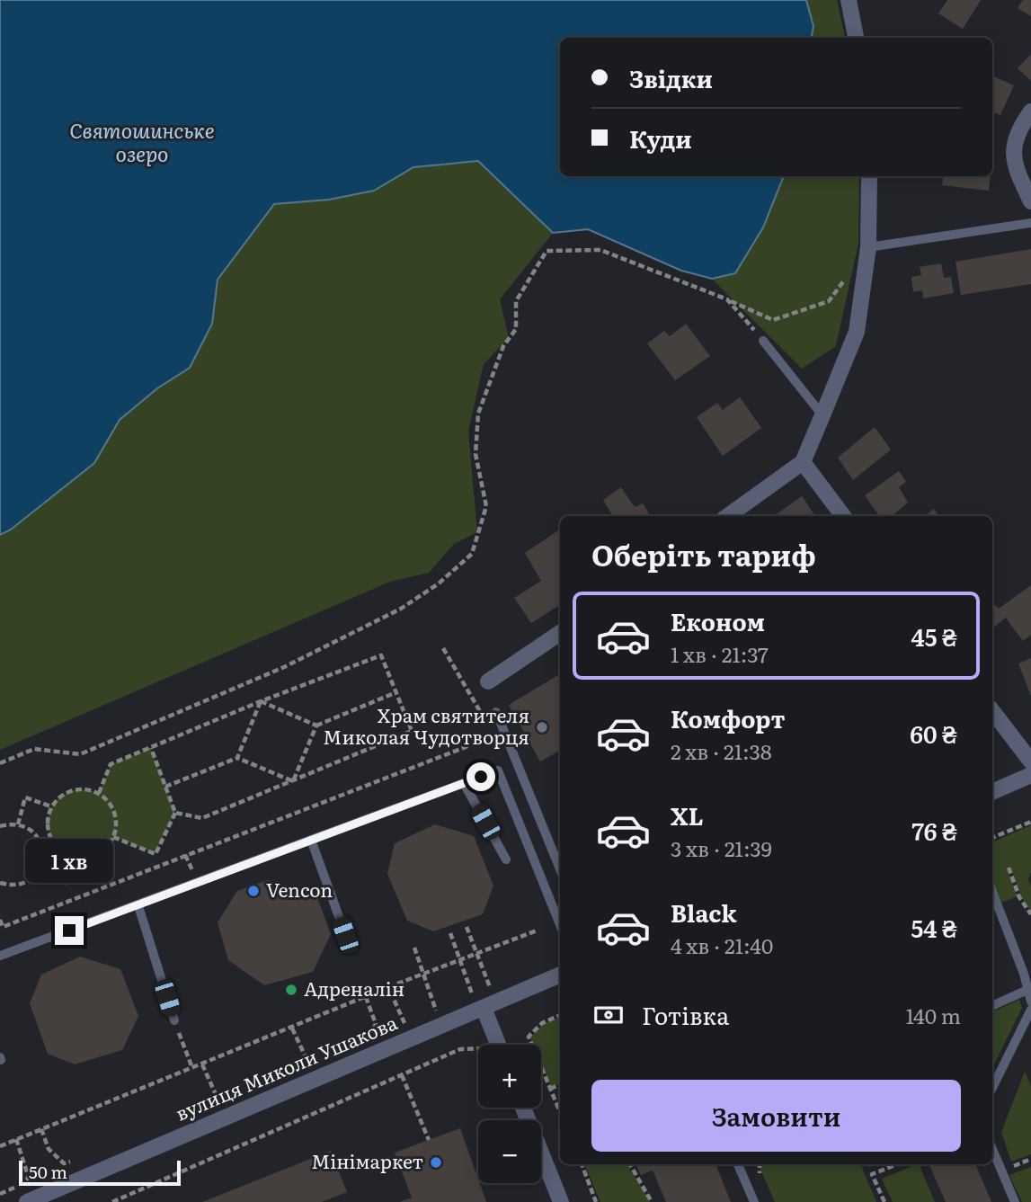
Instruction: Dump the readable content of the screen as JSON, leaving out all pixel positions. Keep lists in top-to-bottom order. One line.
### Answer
{"streets":{"street":["вулиця Миколи Ушакова"]},"water":["Святошинське озеро"],"places":["Храм святителя Миколая Чудотворця","Vencon","Адреналін","Мінімаркет"],"scale_bar":"50 m","page":{"banner":["Звідки","Куди"],"heading":"Оберіть тариф","list":[{"name":"Економ","note":"1 хв · 21:37","value":"45 ₴"},{"name":"Комфорт","note":"2 хв · 21:38","value":"60 ₴"},{"name":"XL","note":"3 хв · 21:39","value":"76 ₴"},{"name":"Black","note":"4 хв · 21:40","value":"54 ₴"}],"bubble":"1 хв","pay":["Готівка","140 m"],"map_buttons":["+","−"],"buttons":"Замовити","scale":"50 m"}}
